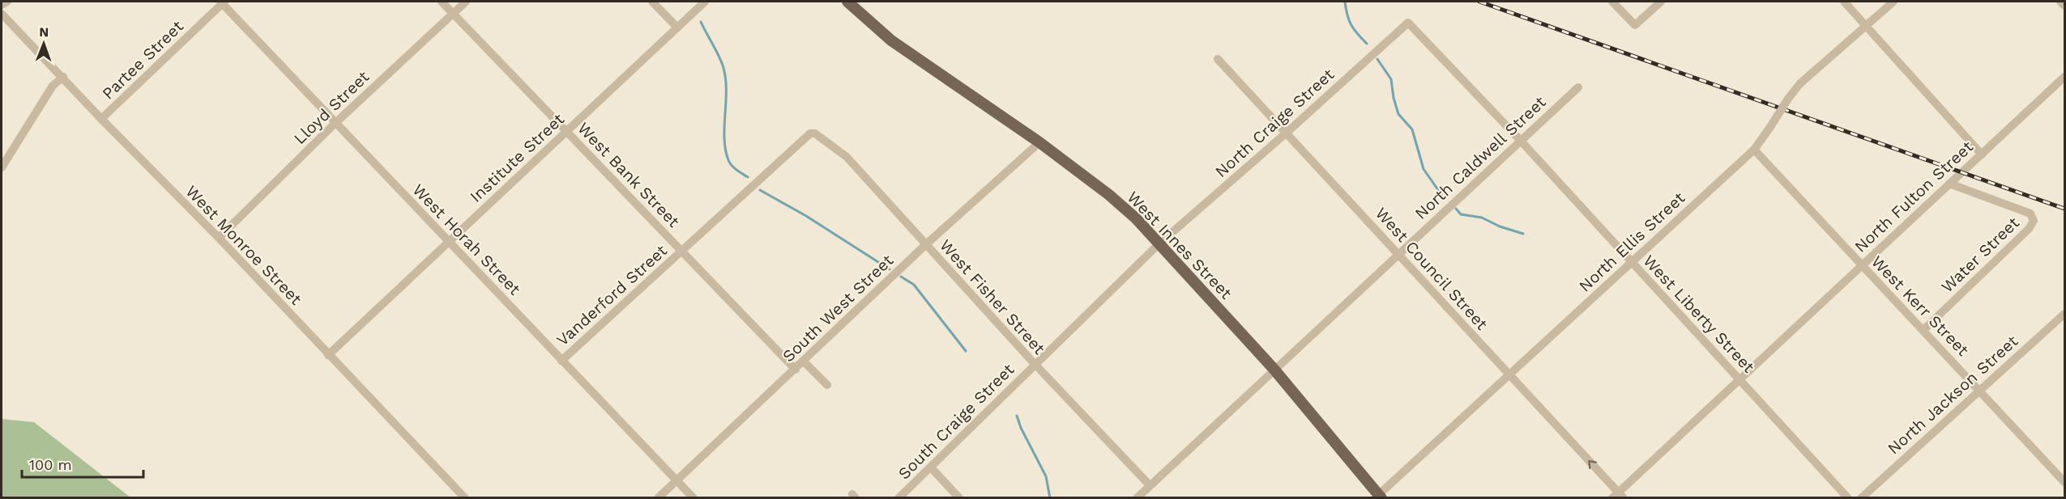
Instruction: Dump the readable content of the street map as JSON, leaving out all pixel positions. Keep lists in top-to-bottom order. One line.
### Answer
{"streets":{"main road":["West Innes Street"],"street":["Partee Street","Lloyd Street","North Craige Street","Institute Street","North Caldwell Street","West Bank Street","North Fulton Street","West Horah Street","North Ellis Street","West Monroe Street","Water Street","West Council Street","Vanderford Street","West Fisher Street","West Kerr Street","South West Street","West Liberty Street","North Jackson Street","South Craige Street"]},"crossings":[["Partee Street","West Horah Street"],["Partee Street","West Monroe Street"],["Lloyd Street","West Bank Street"],["Lloyd Street","West Horah Street"],["Lloyd Street","West Monroe Street"],["North Craige Street","West Innes Street"],["North Craige Street","West Council Street"],["North Craige Street","West Liberty Street"],["North Craige Street","South Craige Street"],["Institute Street","West Bank Street"],["Institute Street","West Horah Street"],["Institute Street","West Monroe Street"],["North Caldwell Street","West Innes Street"],["North Caldwell Street","West Council Street"],["North Caldwell Street","West Fisher Street"],["North Caldwell Street","West Liberty Street"],["West Bank Street","Vanderford Street"],["West Bank Street","South West Street"],["North Fulton Street","Water Street"],["North Fulton Street","West Council Street"],["North Fulton Street","West Kerr Street"],["North Fulton Street","West Liberty Street"],["West Horah Street","Vanderford Street"],["West Horah Street","South West Street"],["North Ellis Street","West Innes Street"],["North Ellis Street","West Council Street"],["North Ellis Street","West Kerr Street"],["North Ellis Street","West Liberty Street"],["West Innes Street","South West Street"],["West Innes Street","South Craige Street"],["Water Street","West Kerr Street"],["Vanderford Street","West Fisher Street"],["West Fisher Street","South West Street"],["West Fisher Street","South Craige Street"],["West Kerr Street","North Jackson Street"]],"scale_bar":"100 m","north":"top"}
